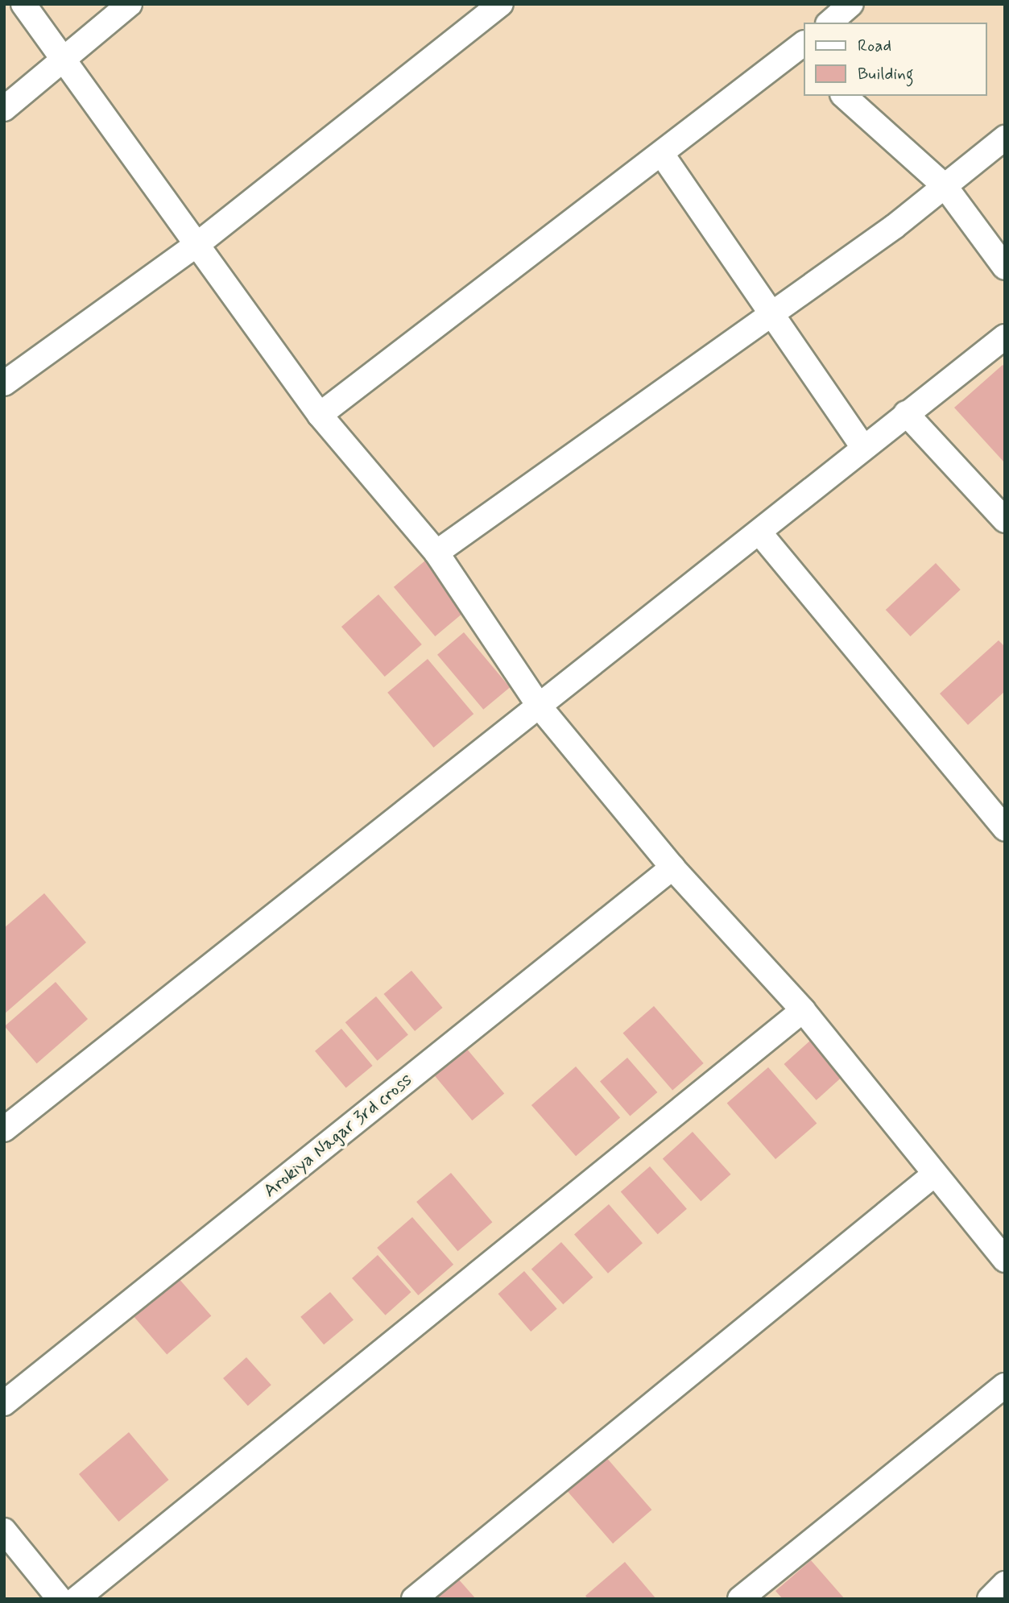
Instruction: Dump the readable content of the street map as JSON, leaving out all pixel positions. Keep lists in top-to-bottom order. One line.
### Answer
{"streets":{"street":["Arokiya Nagar 3rd cross"]},"legend":["Road","Building"]}
